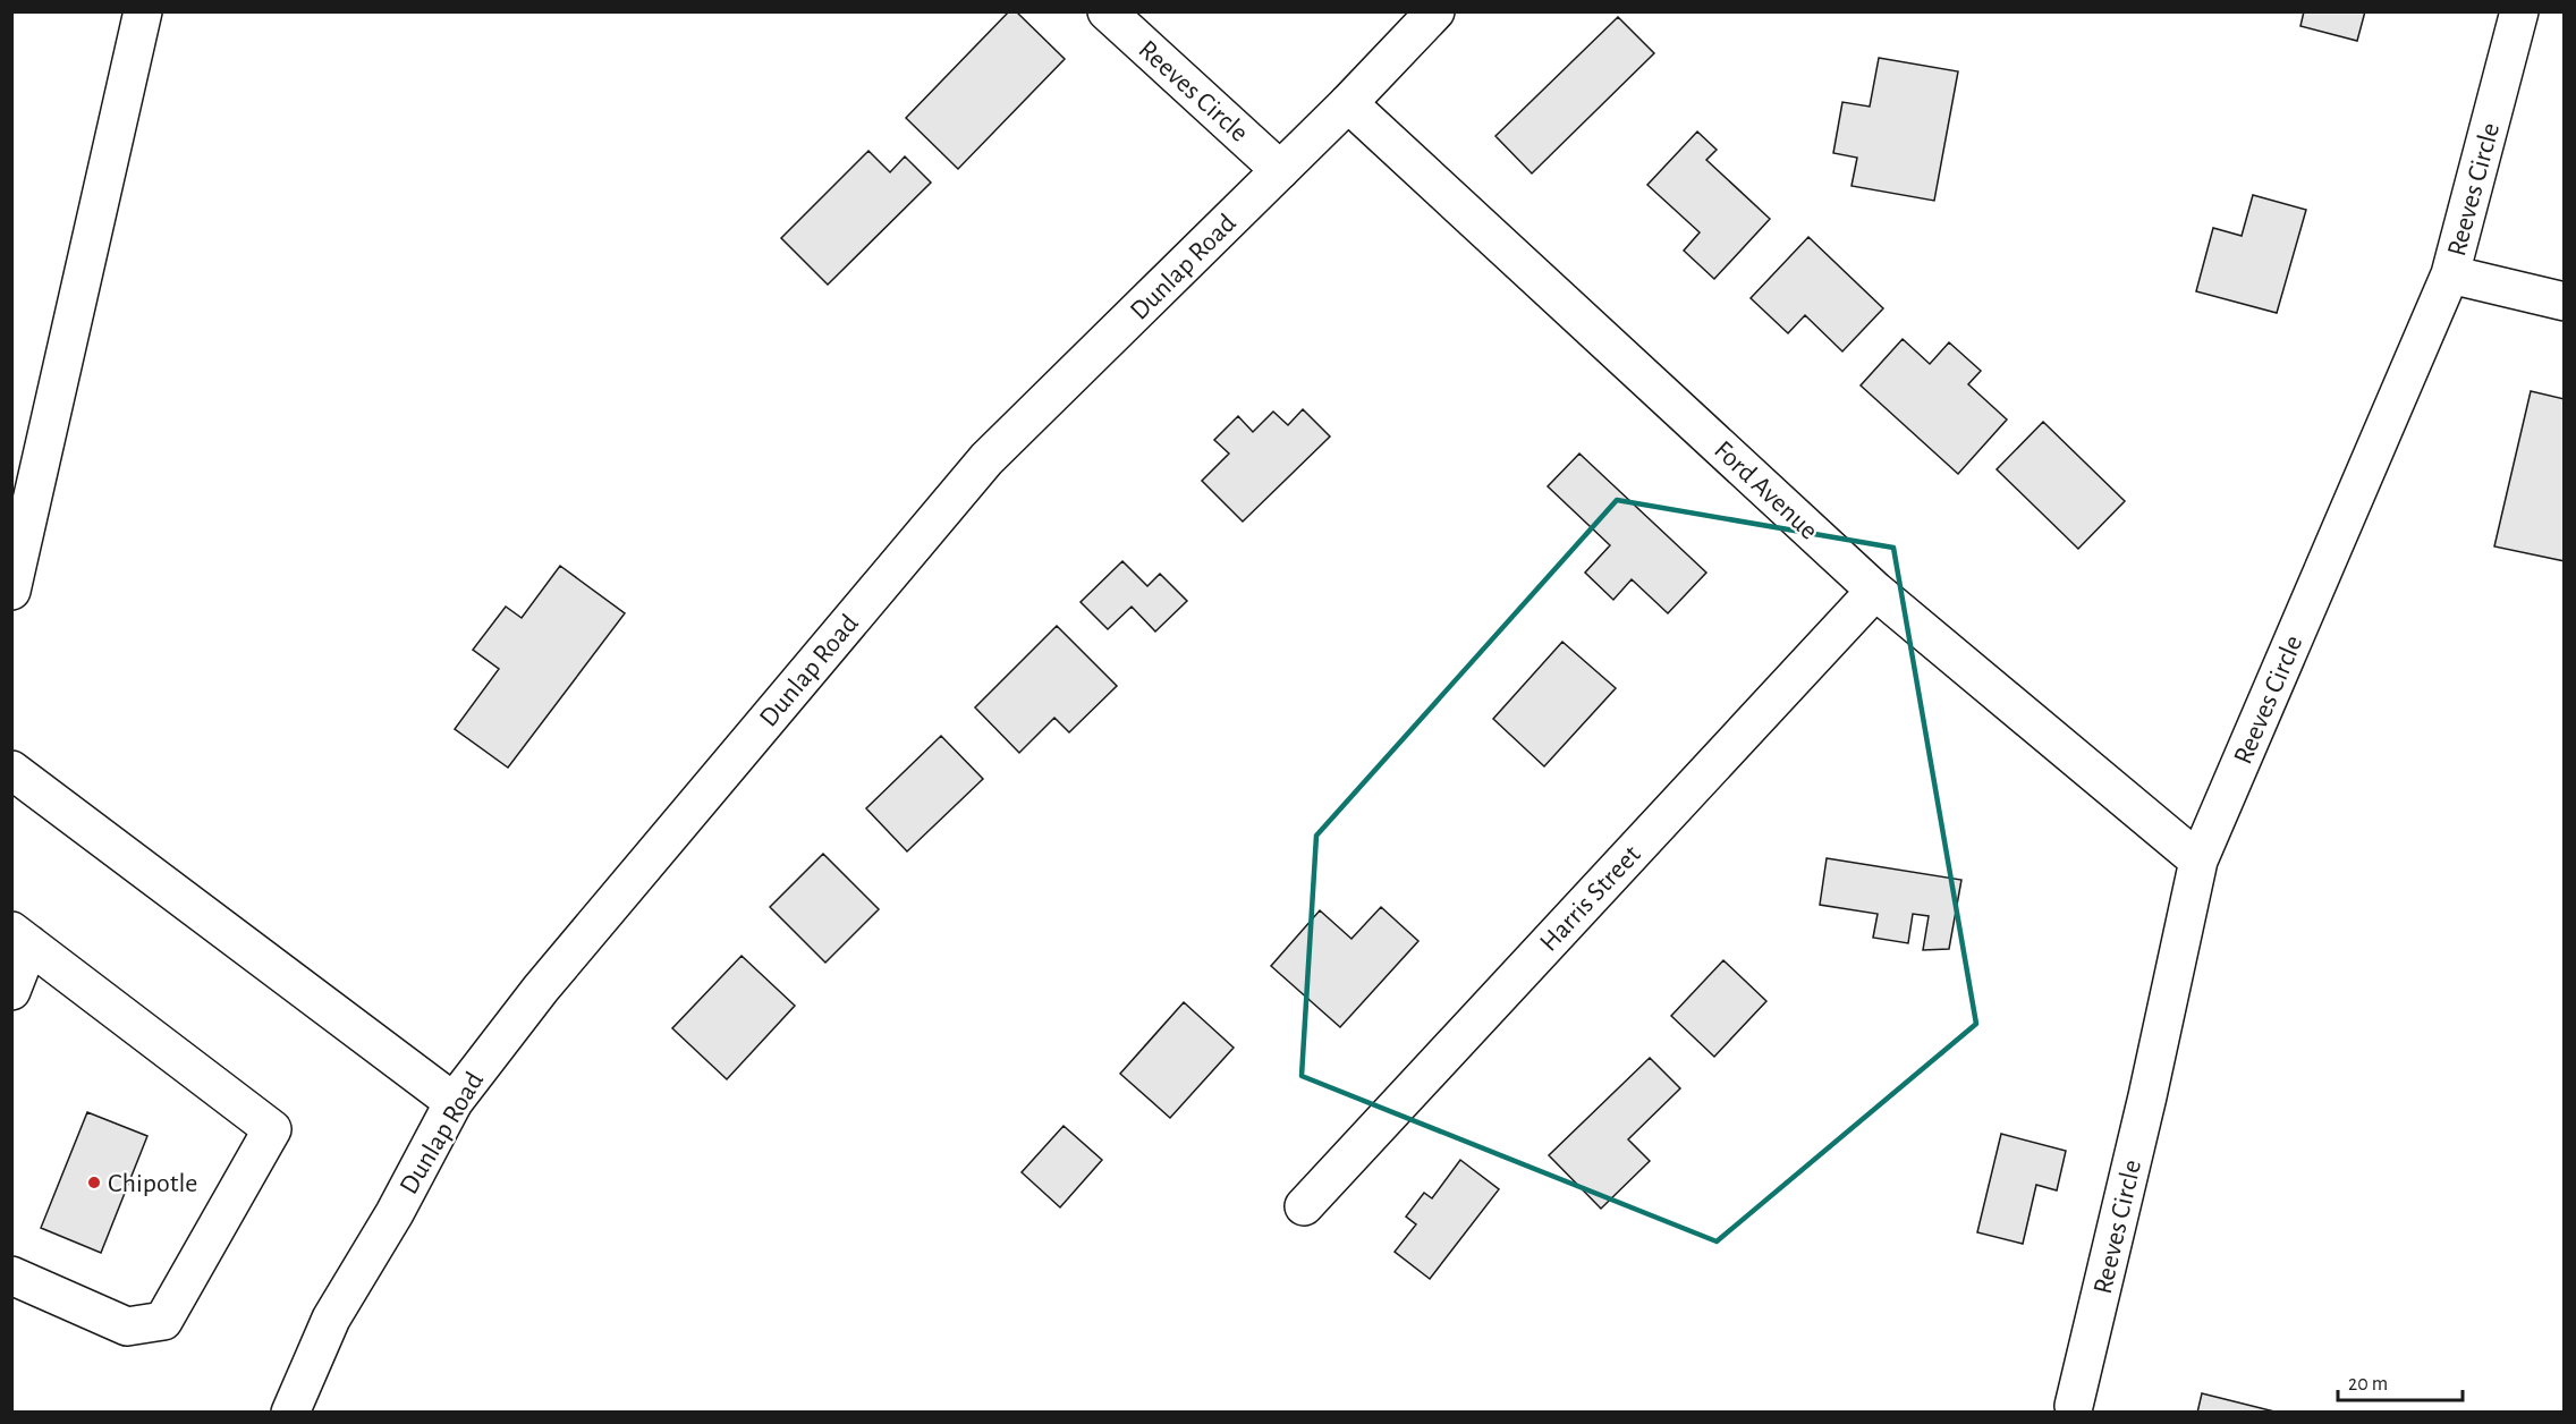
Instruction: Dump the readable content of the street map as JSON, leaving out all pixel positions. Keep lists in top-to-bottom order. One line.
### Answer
{"streets":{"street":["Reeves Circle","Dunlap Road","Ford Avenue","Harris Street"]},"crossings":[["Reeves Circle","Dunlap Road"],["Reeves Circle","Ford Avenue"],["Dunlap Road","Ford Avenue"],["Ford Avenue","Harris Street"]],"places":["Chipotle"],"scale_bar":"20 m"}
